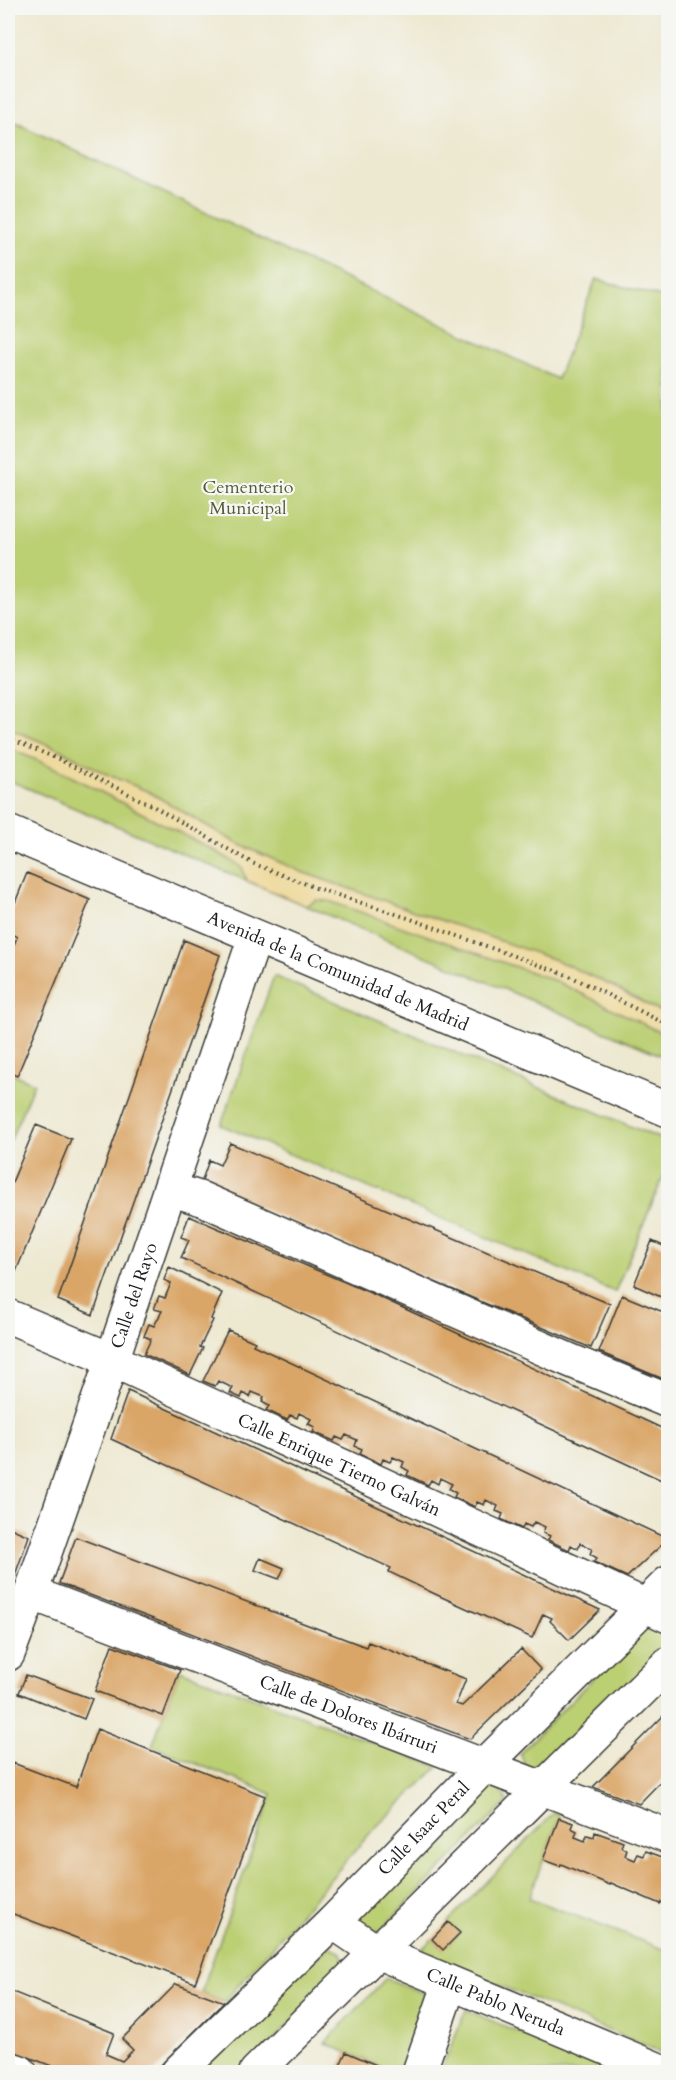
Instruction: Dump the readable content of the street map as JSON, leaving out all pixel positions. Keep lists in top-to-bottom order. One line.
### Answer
{"streets":{"street":["Avenida de la Comunidad de Madrid","Calle del Rayo","Calle Enrique Tierno Galván","Calle de Dolores Ibárruri","Calle Isaac Peral","Calle Pablo Neruda"]},"crossings":[["Avenida de la Comunidad de Madrid","Calle del Rayo"],["Calle del Rayo","Calle Enrique Tierno Galván"],["Calle del Rayo","Calle de Dolores Ibárruri"],["Calle Enrique Tierno Galván","Calle Isaac Peral"],["Calle de Dolores Ibárruri","Calle Isaac Peral"],["Calle Isaac Peral","Calle Pablo Neruda"]],"parks":["Cementerio Municipal"]}
